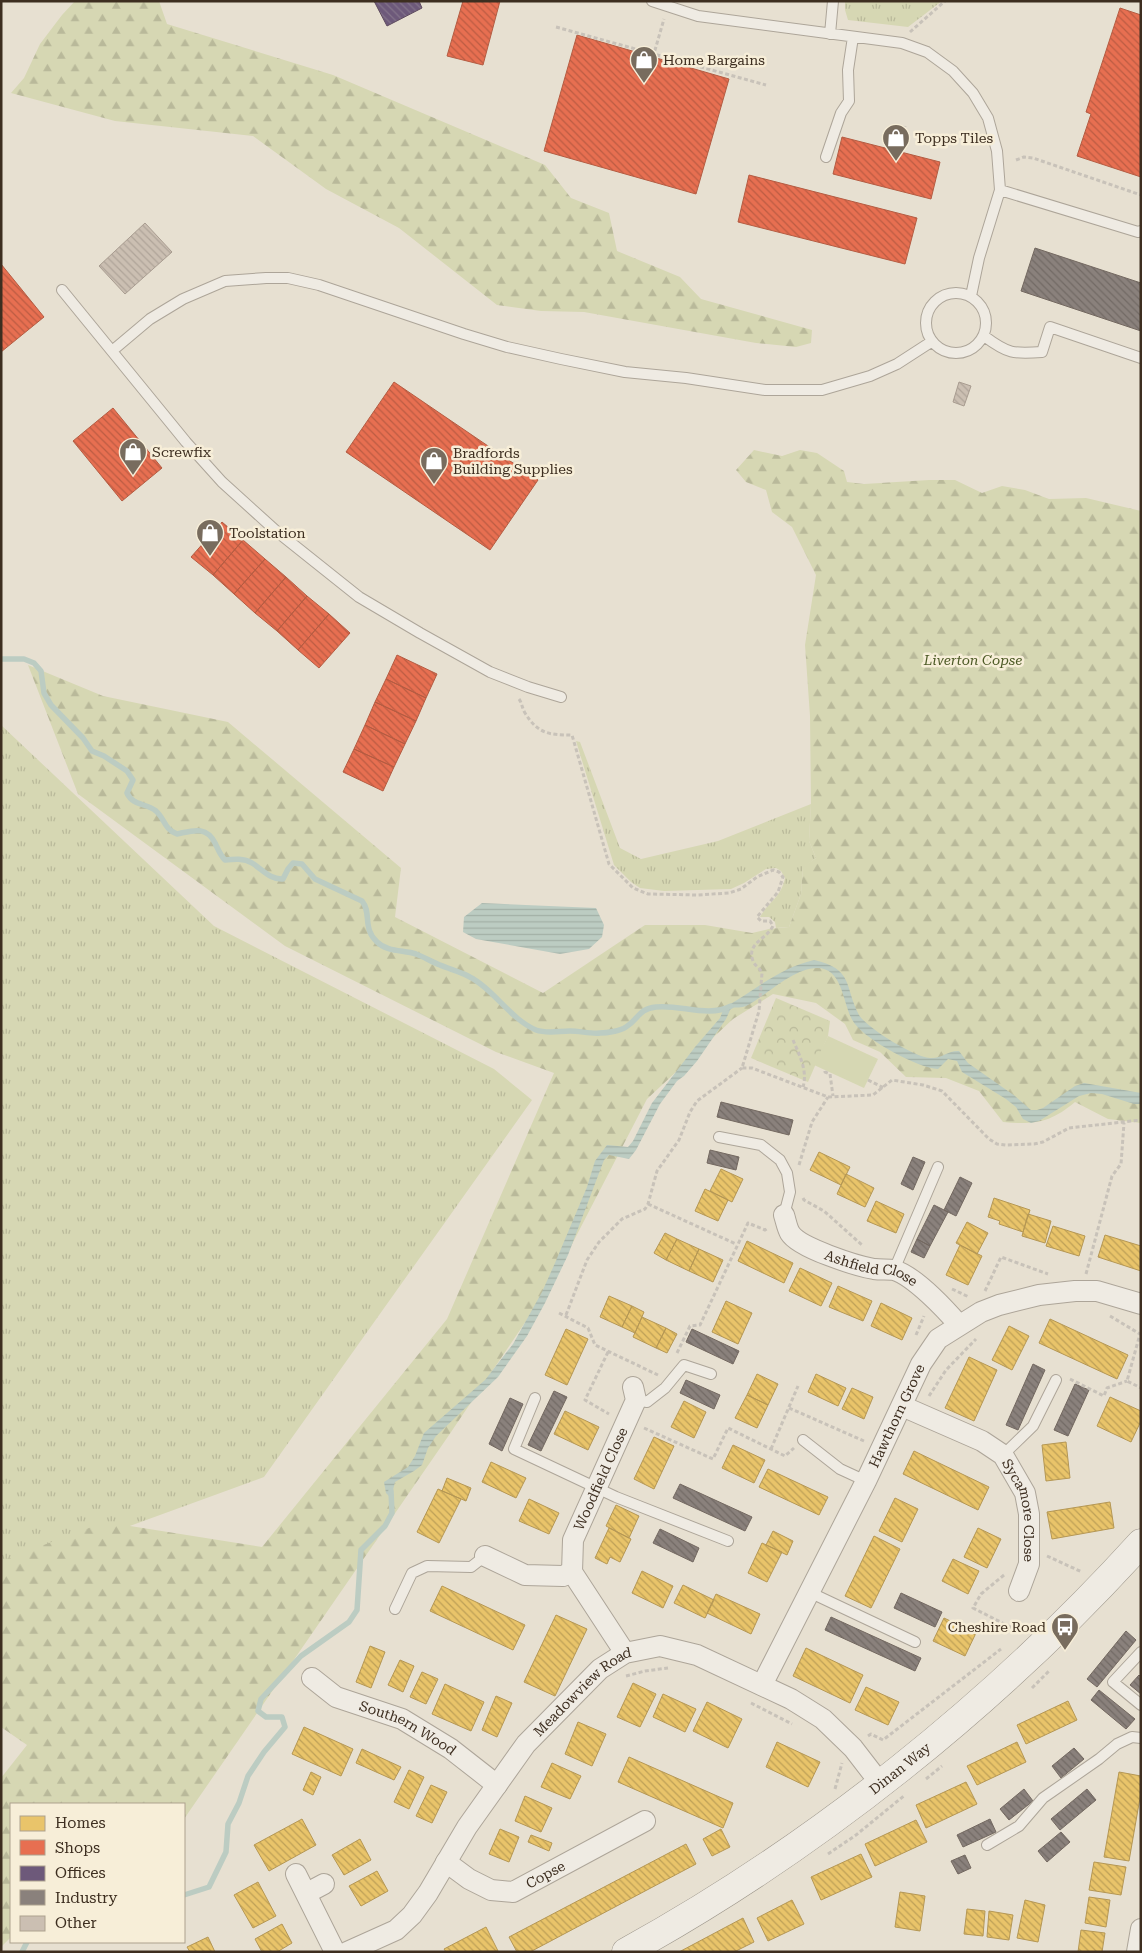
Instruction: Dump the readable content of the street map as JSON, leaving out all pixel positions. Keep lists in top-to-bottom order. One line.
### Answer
{"streets":{"street":["Ashfield Close","Hawthorn Grove","Woodfield Close","Sycamore Close","Meadowview Road","Southern Wood","Dinan Way","Copse"]},"crossings":[["Ashfield Close","Hawthorn Grove"],["Hawthorn Grove","Sycamore Close"],["Hawthorn Grove","Meadowview Road"],["Meadowview Road","Southern Wood"],["Meadowview Road","Dinan Way"],["Meadowview Road","Copse"]],"parks":["Liverton Copse"],"places":{"shop":["Home Bargains","Topps Tiles","Screwfix","Bradfords Building Supplies","Toolstation"],"bus stop":["Cheshire Road"]},"legend":["Homes","Shops","Offices","Industry","Other"]}
